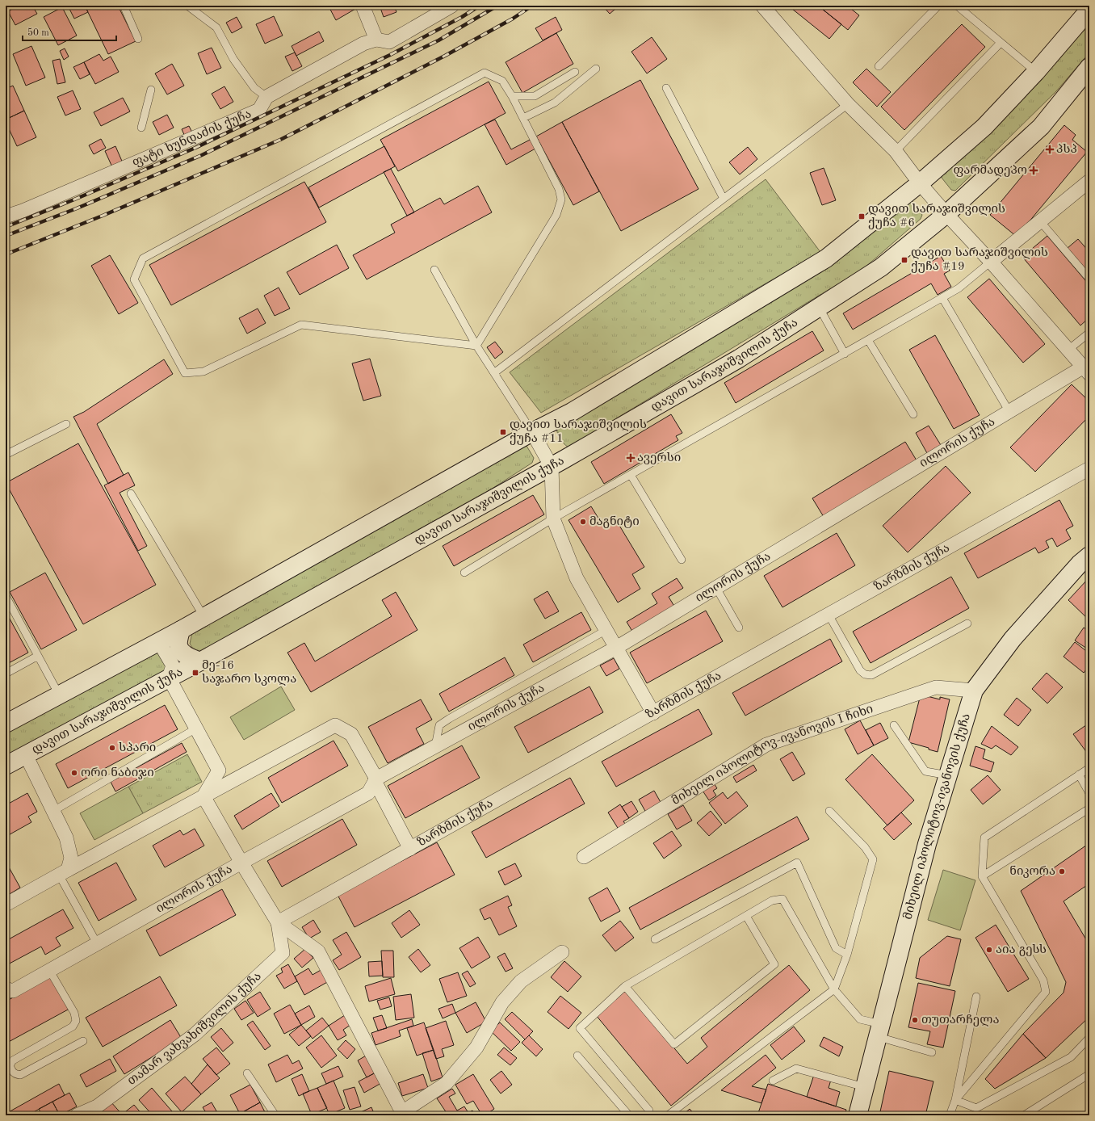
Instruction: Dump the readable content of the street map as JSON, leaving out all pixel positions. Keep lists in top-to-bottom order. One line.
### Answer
{"streets":{"main road":["დავით სარაჯიშვილის ქუჩა","მიხეილ იპოლიტოვ-ივანოვის ქუჩა"],"street":["ფატი ხუნდაძის ქუჩა","ილორის ქუჩა","ზარზმის ქუჩა","მიხეილ იპოლიტოვ-ივანოვის I ჩიხი","თამარ ვახვახიშვილის ქუჩა"]},"crossings":[["ზარზმის ქუჩა","თამარ ვახვახიშვილის ქუჩა"],["მიხეილ იპოლიტოვ-ივანოვის I ჩიხი","მიხეილ იპოლიტოვ-ივანოვის ქუჩა"]],"places":{"health":["პსპ","ფარმადეპო","ავერსი"],"transit":["დავით სარაჯიშვილის ქუჩა #6","დავით სარაჯიშვილის ქუჩა #19","დავით სარაჯიშვილის ქუჩა #11","მე-16 საჯარო სკოლა"],"other":["მაგნიტი","სპარი","ორი ნაბიჯი","ნიკორა","აია გესს","თუთარჩელა"]},"scale_bar":"50 m"}
